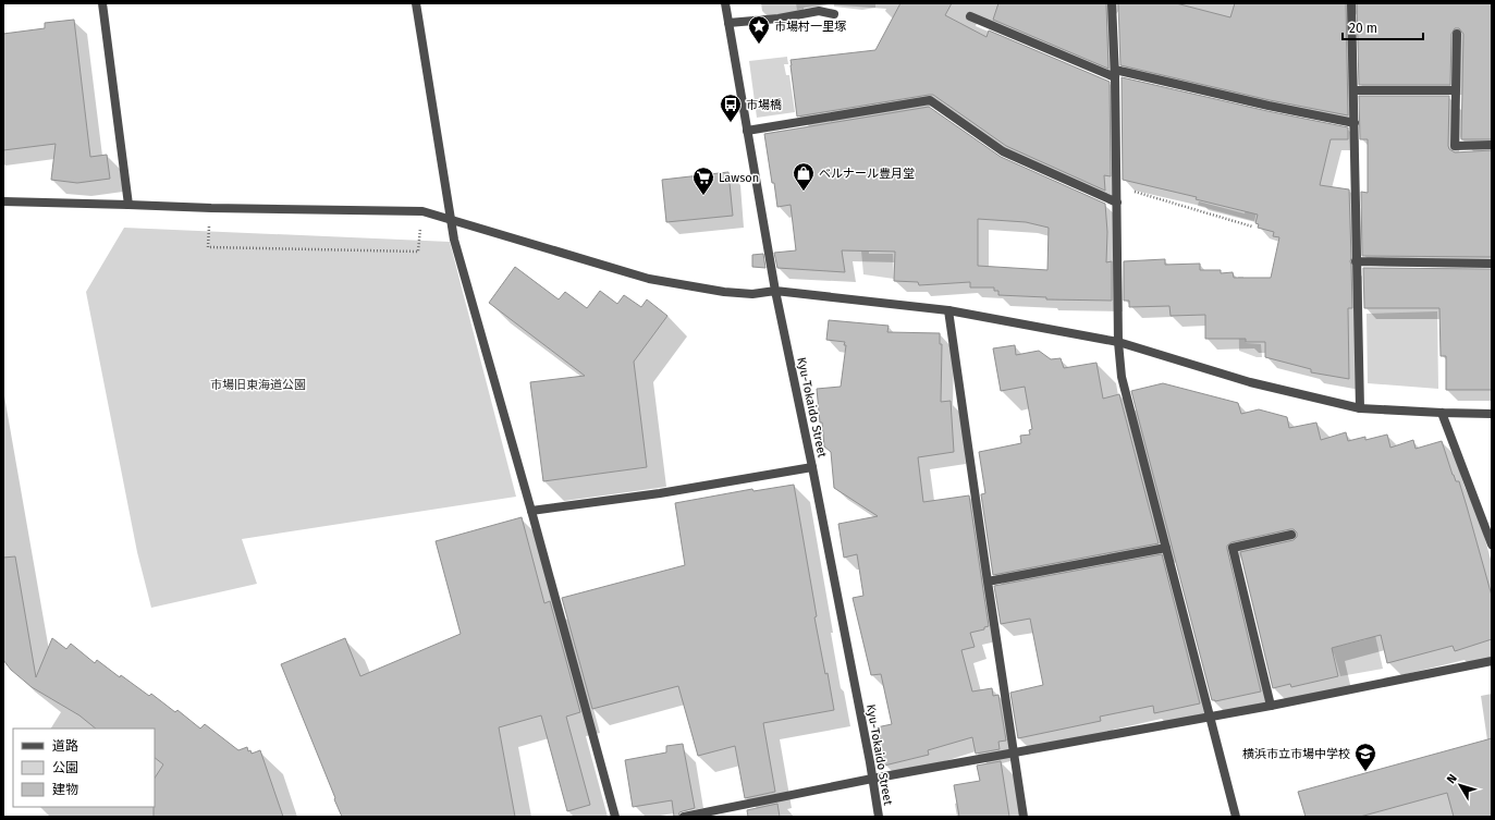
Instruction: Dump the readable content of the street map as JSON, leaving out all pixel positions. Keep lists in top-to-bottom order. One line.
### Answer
{"streets":{"street":["Kyu-Tokaido Street"]},"parks":["市場旧東海道公園"],"places":{"place":["市場村一里塚"],"bus stop":["市場橋"],"shop":["ベルナール豊月堂"],"supermarket":["Lawson"],"school or university":["横浜市立市場中学校"]},"legend":["道路","公園","建物"],"scale_bar":"20 m","north":"top left"}
